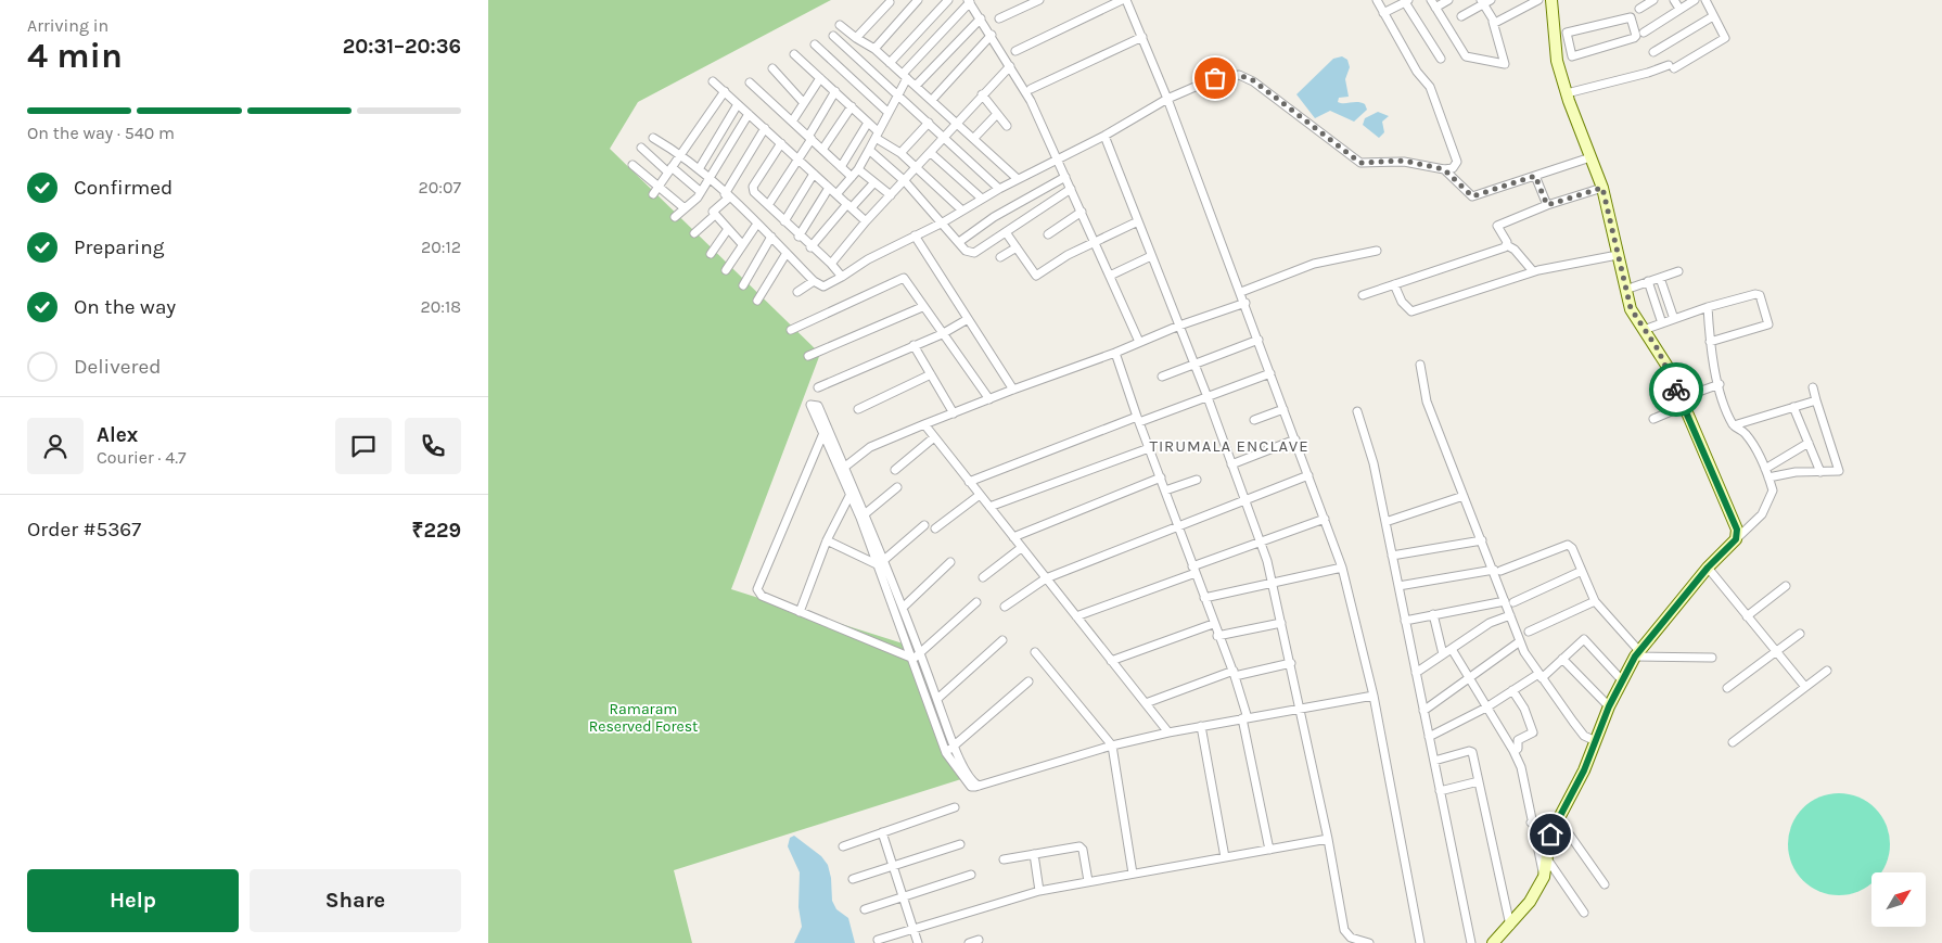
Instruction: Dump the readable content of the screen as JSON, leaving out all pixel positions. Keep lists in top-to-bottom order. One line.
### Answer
{"districts":["TIRUMALA ENCLAVE"],"parks":["Ramaram Reserved Forest"],"north":"top right","page":{"heading":["4 min","Arriving in","20:31–20:36"],"panel":["Alex","Courier · 4.7","Order #5367","₹229"],"bar":"On the way · 540 m","list":[["Confirmed","20:07"],["Preparing","20:12"],["On the way","20:18"],"Delivered"],"buttons":["Help","Share"]}}
